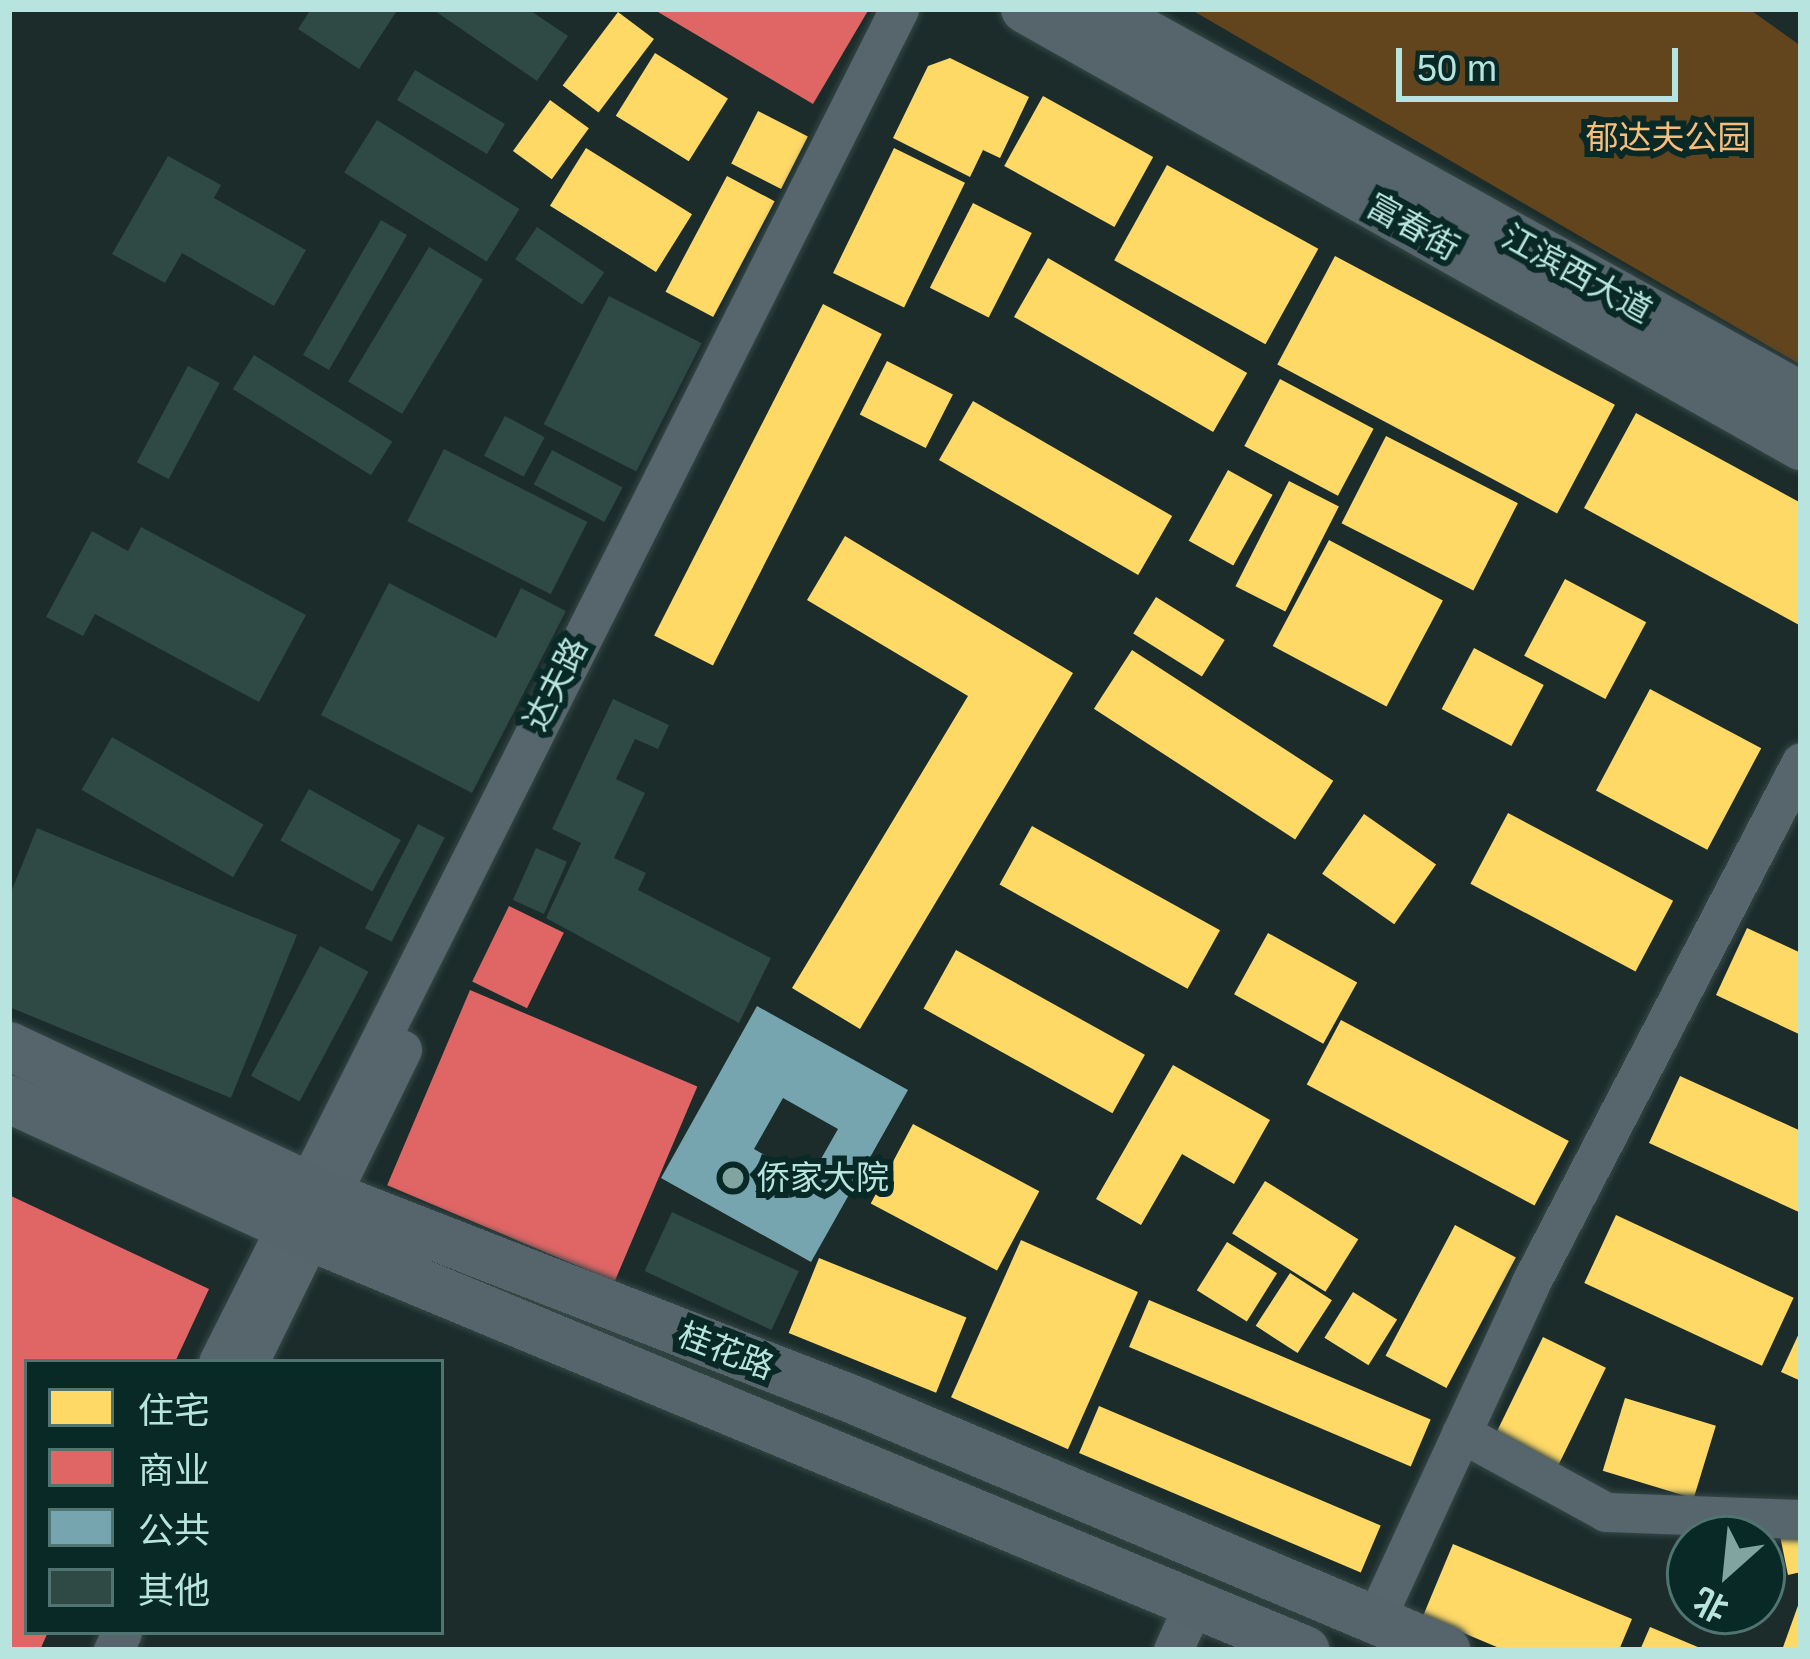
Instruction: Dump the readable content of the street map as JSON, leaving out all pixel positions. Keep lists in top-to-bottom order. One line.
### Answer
{"streets":{"main road":["富春街","江滨西大道","桂花路"],"street":["达夫路"]},"crossings":[["达夫路","桂花路"]],"parks":["郁达夫公园"],"places":["侨家大院"],"legend":["住宅","商业","公共","其他"],"scale_bar":"50 m","north":"bottom left"}
